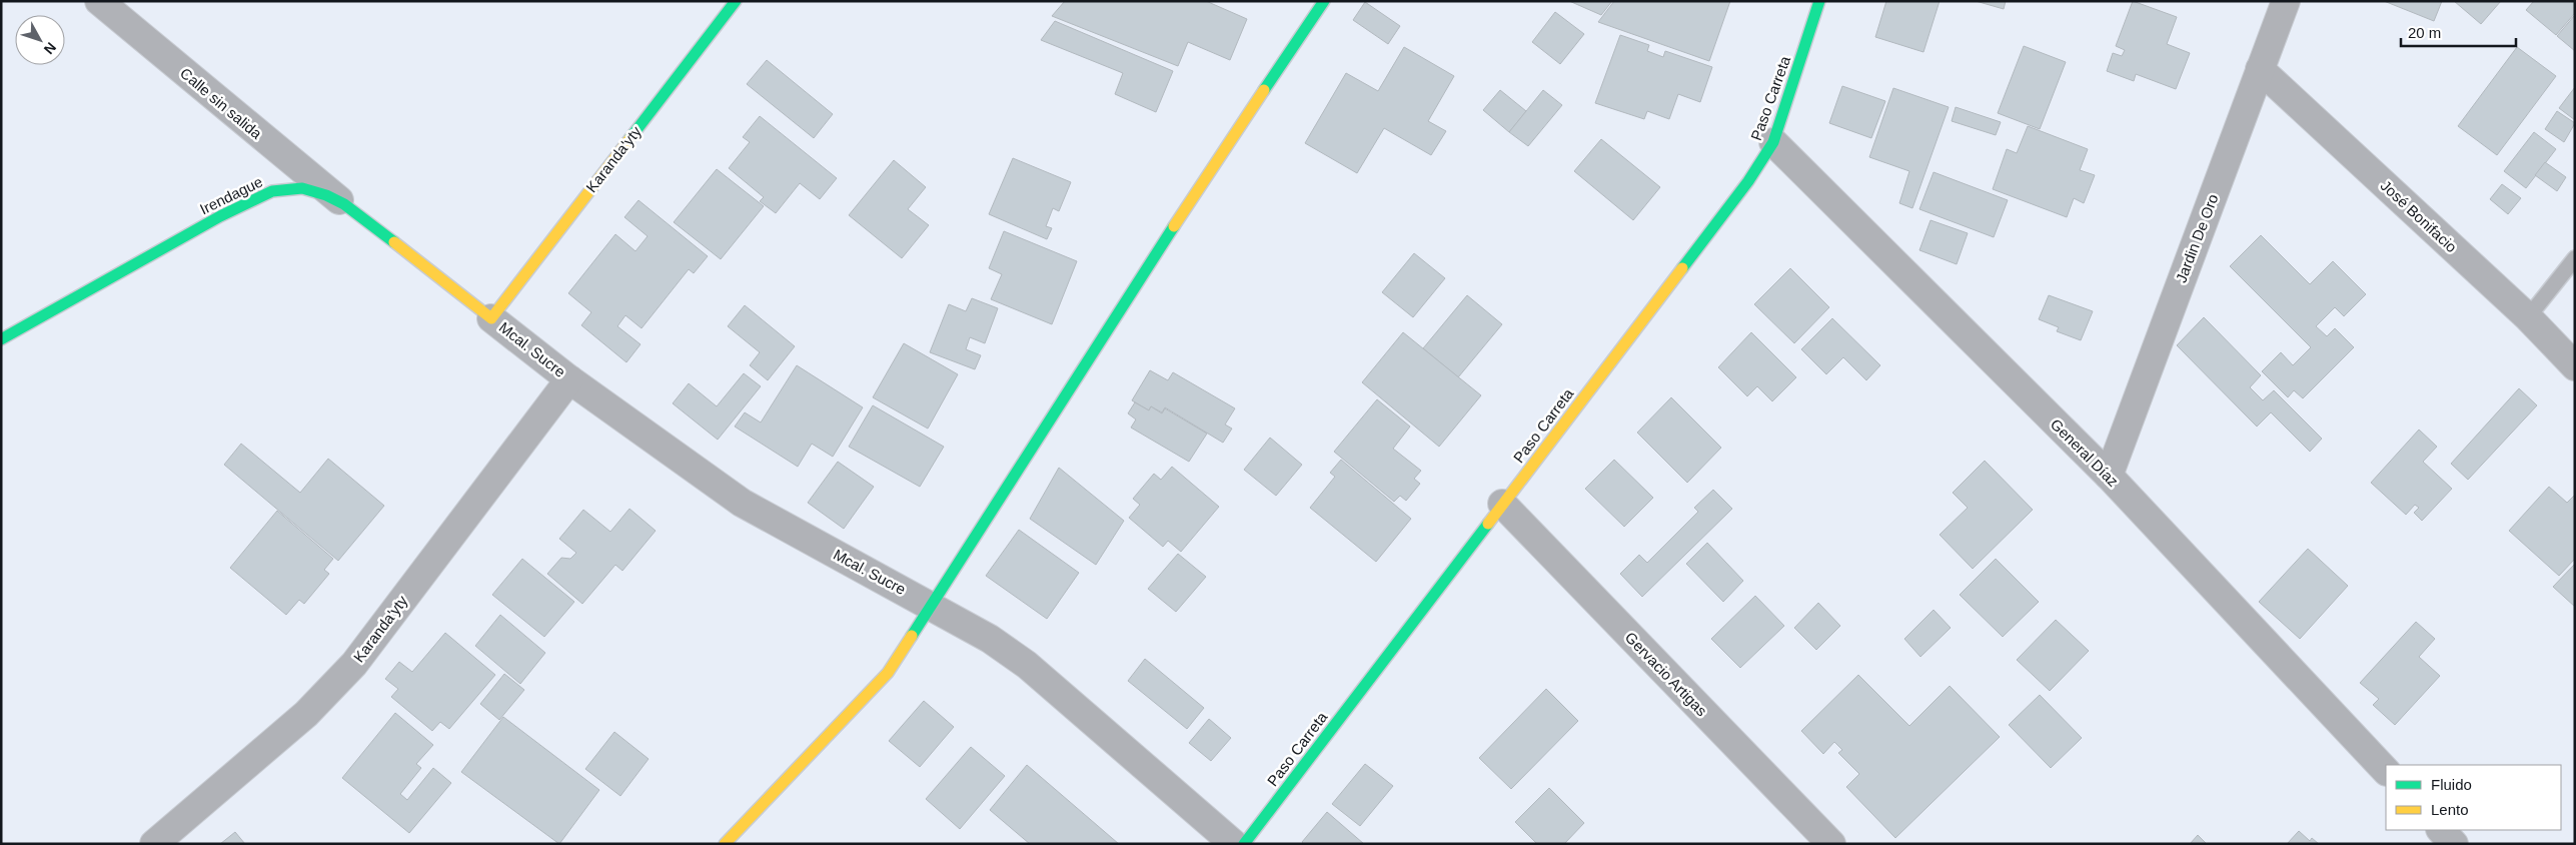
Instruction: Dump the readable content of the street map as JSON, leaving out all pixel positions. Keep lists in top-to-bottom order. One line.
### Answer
{"streets":{"street":["Paso Carreta","Calle sin salida","Karanda'yty","Irendague","José Bonifacio","Jardin De Oro","Mcal. Sucre","General Díaz","Gervacio Artigas"]},"crossings":[["Paso Carreta","General Díaz"],["Paso Carreta","Gervacio Artigas"],["Calle sin salida","Irendague"],["Karanda'yty","Irendague"],["Karanda'yty","Mcal. Sucre"],["Irendague","Mcal. Sucre"],["José Bonifacio","Jardin De Oro"],["Jardin De Oro","General Díaz"]],"legend":["Fluido","Lento"],"scale_bar":"20 m","north":"bottom right"}
